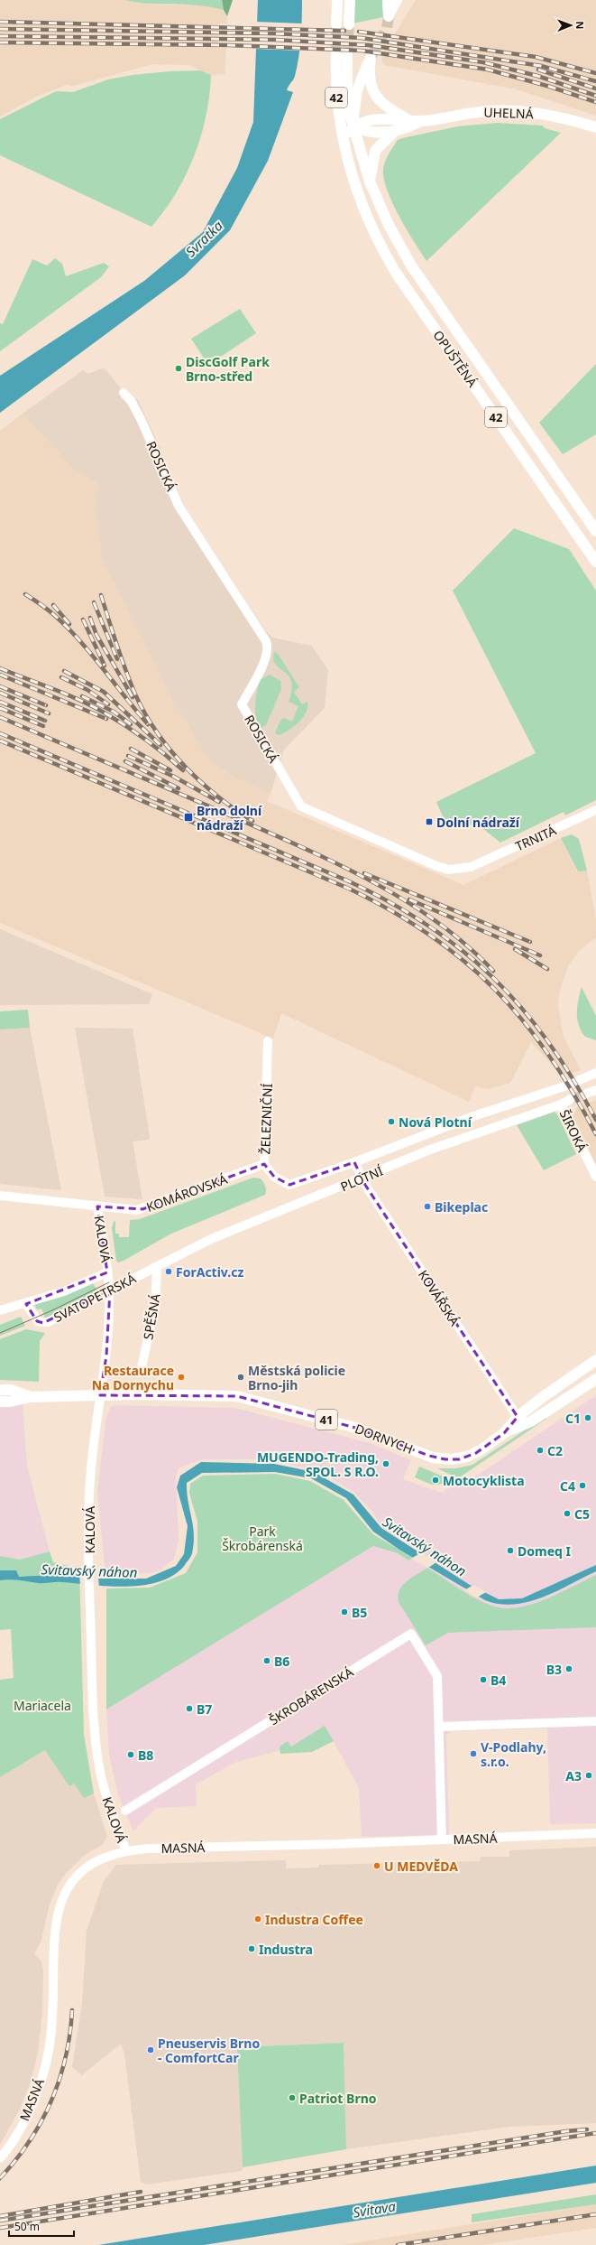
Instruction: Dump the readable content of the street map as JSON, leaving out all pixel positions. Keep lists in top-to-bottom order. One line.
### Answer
{"streets":{"main road":["42","UHELNÁ","OPUŠTĚNÁ","41","DORNYCH"],"street":["ROSICKÁ","TRNITÁ","ŽELEZNIČNÍ","ŠIROKÁ","PLOTNÍ","KOMÁROVSKÁ","KALOVÁ","SVATOPETRSKÁ","KOVÁŘSKÁ","SPĚŠNÁ","ŠKROBÁRENSKÁ","MASNÁ"]},"crossings":[["UHELNÁ","OPUŠTĚNÁ"],["ROSICKÁ","TRNITÁ"],["ŽELEZNIČNÍ","PLOTNÍ"],["ŽELEZNIČNÍ","KOMÁROVSKÁ"],["ŠIROKÁ","PLOTNÍ"],["PLOTNÍ","SVATOPETRSKÁ"],["PLOTNÍ","KOVÁŘSKÁ"],["PLOTNÍ","SPĚŠNÁ"],["KOMÁROVSKÁ","KALOVÁ"],["KALOVÁ","SVATOPETRSKÁ"],["KALOVÁ","DORNYCH"],["KALOVÁ","MASNÁ"],["SVATOPETRSKÁ","SPĚŠNÁ"],["KOVÁŘSKÁ","DORNYCH"],["41","DORNYCH"],["ŠKROBÁRENSKÁ","MASNÁ"]],"water":["Svratka","Svitavský náhon","Svitava"],"parks":["Park Škrobárenská","Mariacela"],"places":{"other":["DiscGolf Park Brno-střed","Nová Plotní","Bikeplac","ForActiv.cz","Restaurace Na Dornychu","Městská policie Brno-jih","C1","C2","MUGENDO-Trading, SPOL. S R.O.","Motocyklista","C4","C5","Domeq I","B5","B6","B3","B4","B7","V-Podlahy, s.r.o.","B8","A3","U MEDVĚDA","Industra Coffee","Industra","Pneuservis Brno - ComfortCar","Patriot Brno"],"transit":["Brno dolní nádraží","Dolní nádraží"]},"scale_bar":"50 m","north":"right"}
